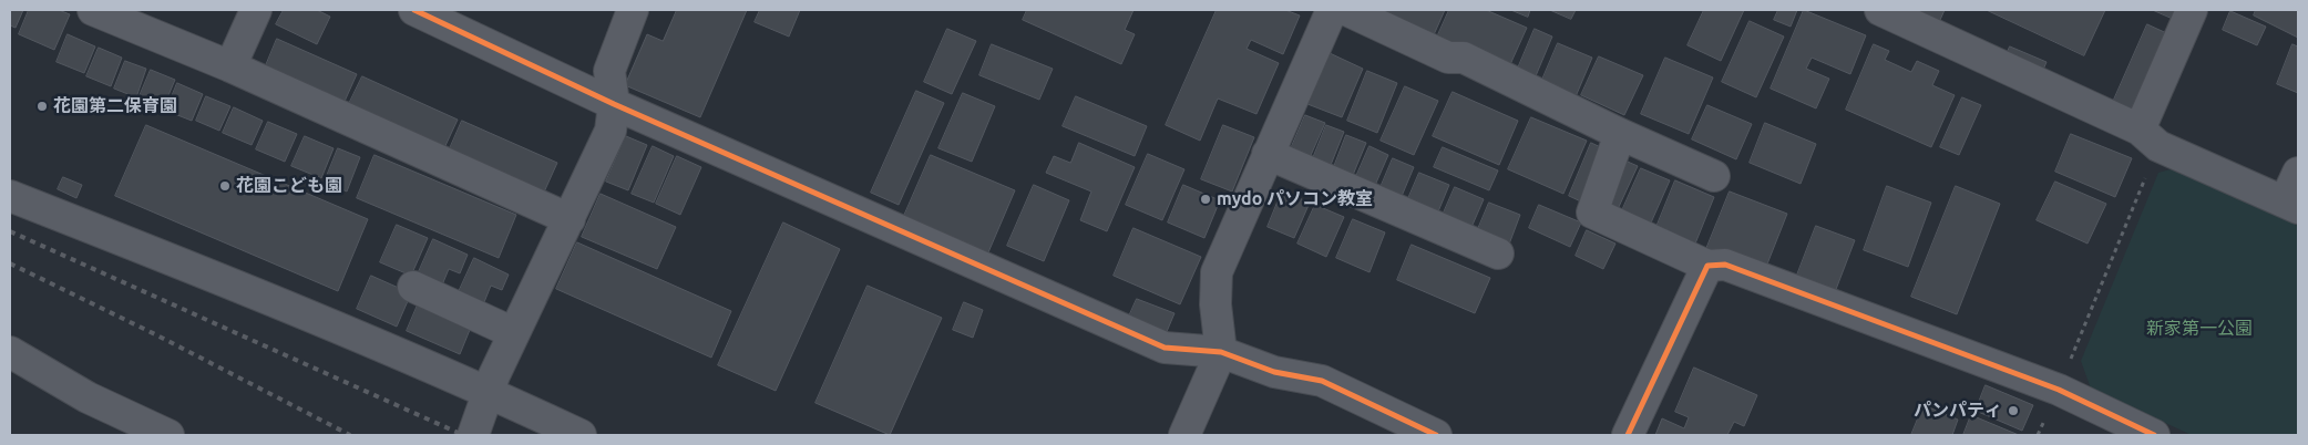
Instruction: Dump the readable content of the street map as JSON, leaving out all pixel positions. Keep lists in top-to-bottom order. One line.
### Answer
{"parks":["新家第一公園"],"places":["花園第二保育園","花園こども園","mydo パソコン教室","パンパティ"]}
